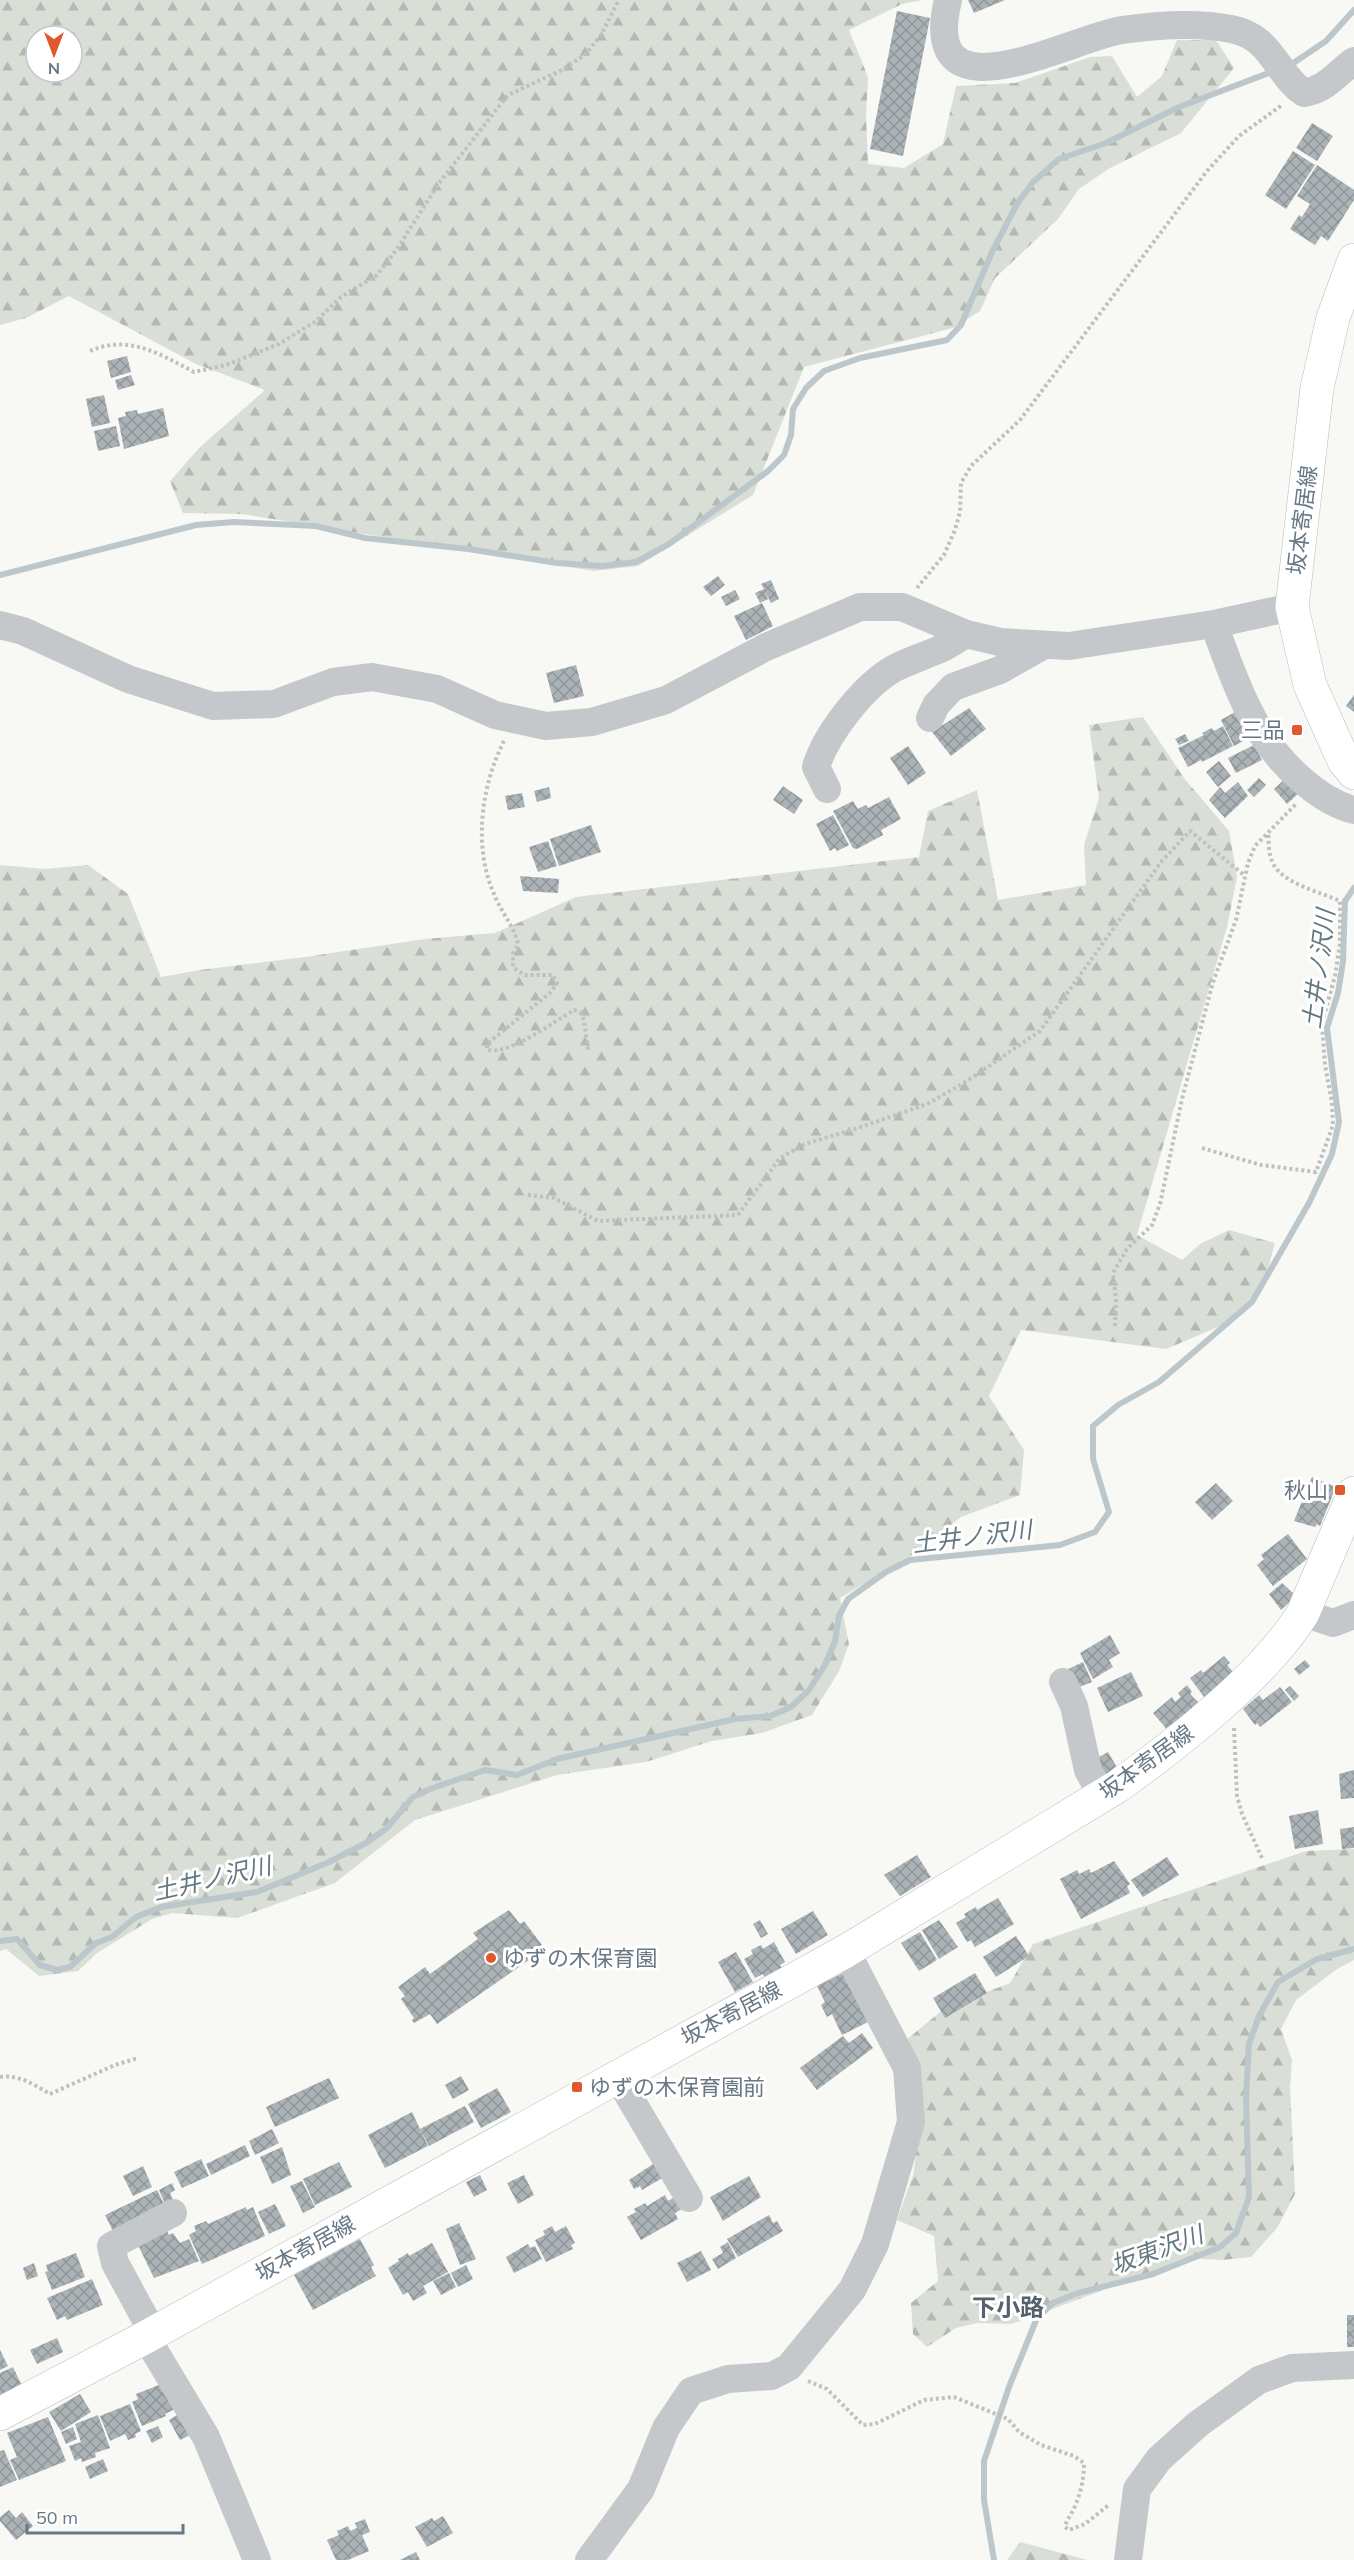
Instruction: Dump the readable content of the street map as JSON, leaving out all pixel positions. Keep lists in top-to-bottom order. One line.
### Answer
{"streets":{"main road":["坂本寄居線"]},"districts":["下小路"],"water":["土井ノ沢川","坂東沢川"],"places":{"transit":["三品","秋山","ゆずの木保育園前"],"other":["ゆずの木保育園"]},"scale_bar":"50 m","north":"bottom"}
